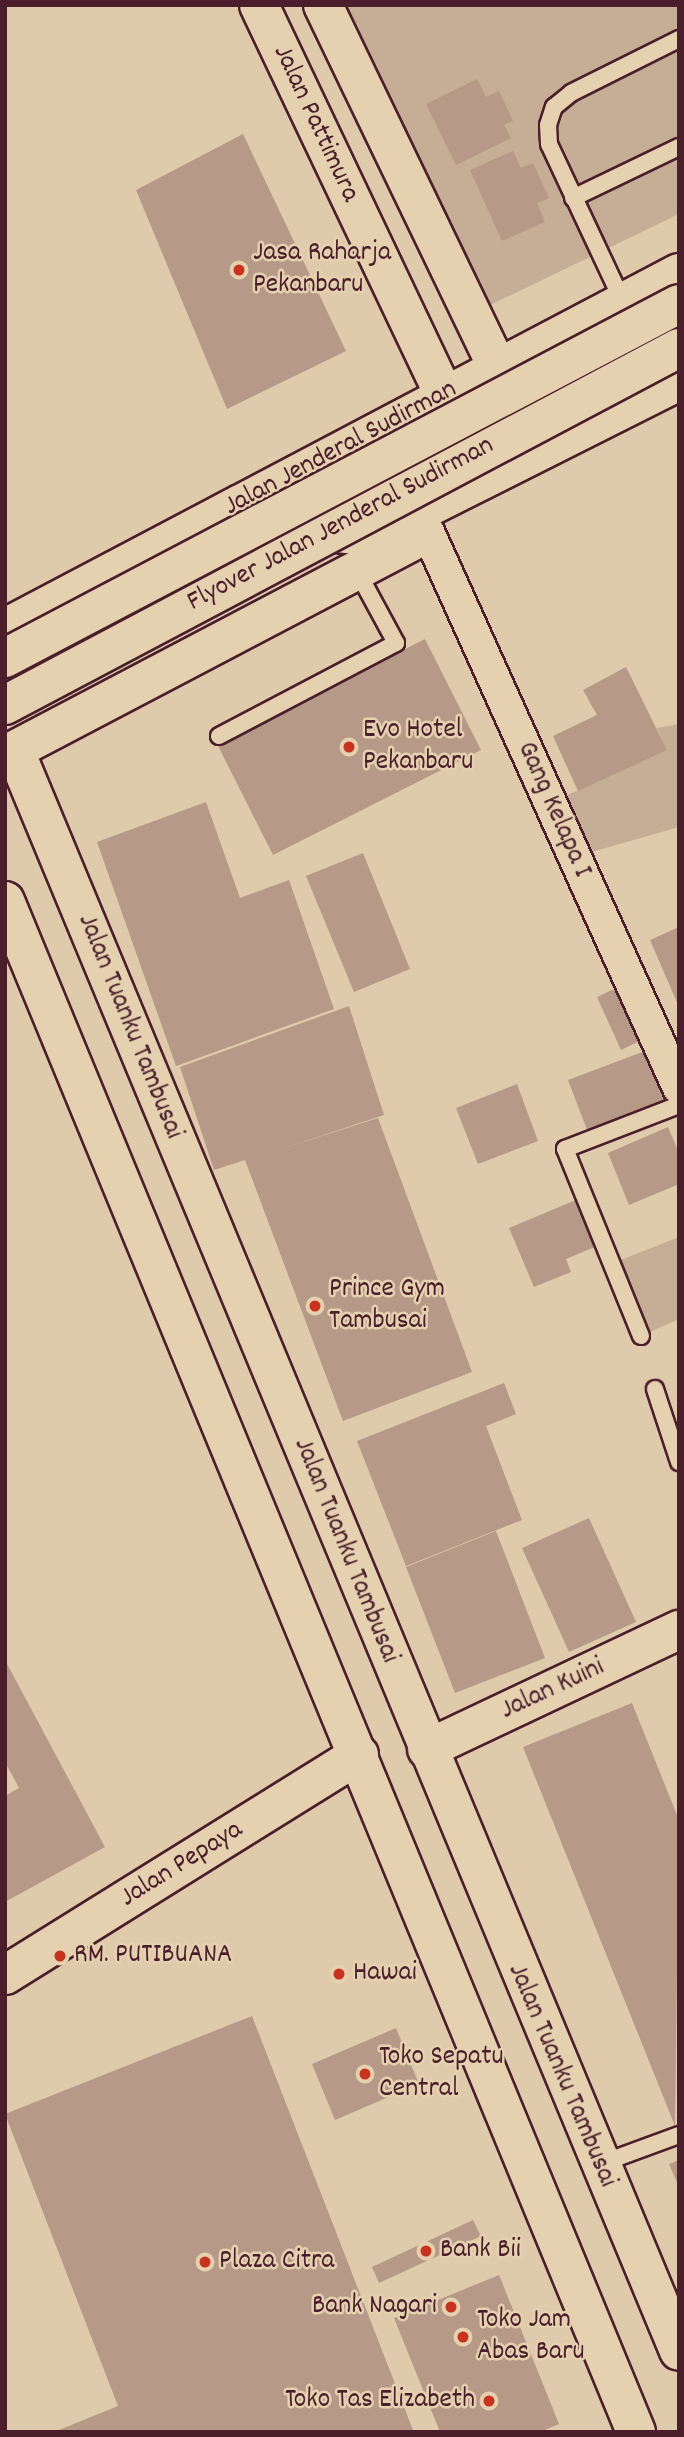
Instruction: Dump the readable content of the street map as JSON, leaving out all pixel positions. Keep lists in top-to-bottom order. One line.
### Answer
{"streets":{"main road":["Jalan Pattimura","Jalan Jenderal Sudirman","Flyover Jalan Jenderal Sudirman","Jalan Tuanku Tambusai","Jalan Kuini","Jalan Pepaya"],"street":["Gang Kelapa I"]},"crossings":[["Jalan Pattimura","Jalan Jenderal Sudirman"],["Jalan Tuanku Tambusai","Jalan Kuini"]],"places":["Jasa Raharja Pekanbaru","Evo Hotel Pekanbaru","Prince Gym Tambusai","RM. PUTIBUANA","Hawai","Toko Sepatu Central","Bank Bii","Plaza Citra","Bank Nagari","Toko Jam Abas Baru","Toko Tas Elizabeth"]}
